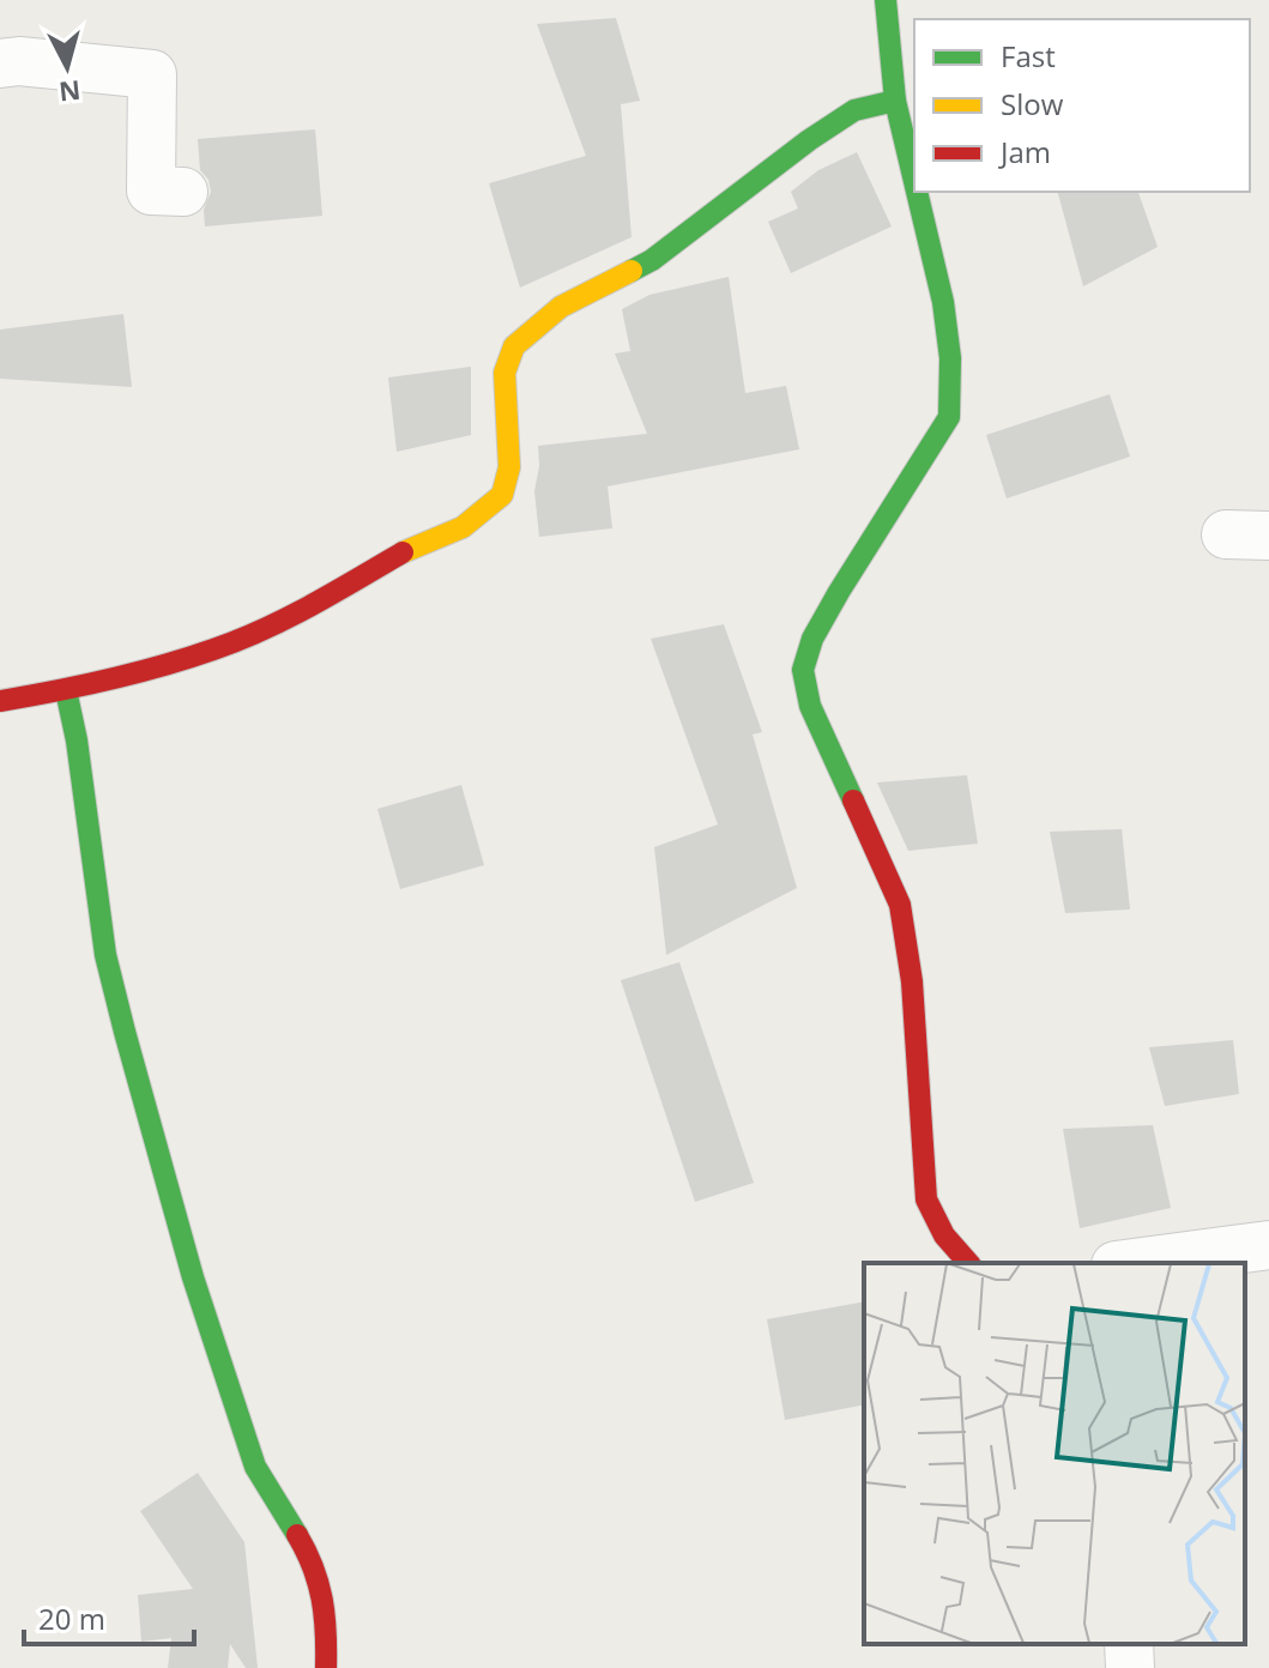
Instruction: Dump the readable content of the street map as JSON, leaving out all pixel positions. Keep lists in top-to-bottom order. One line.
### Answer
{"legend":["Fast","Slow","Jam"],"scale_bar":"20 m","north":"bottom"}
